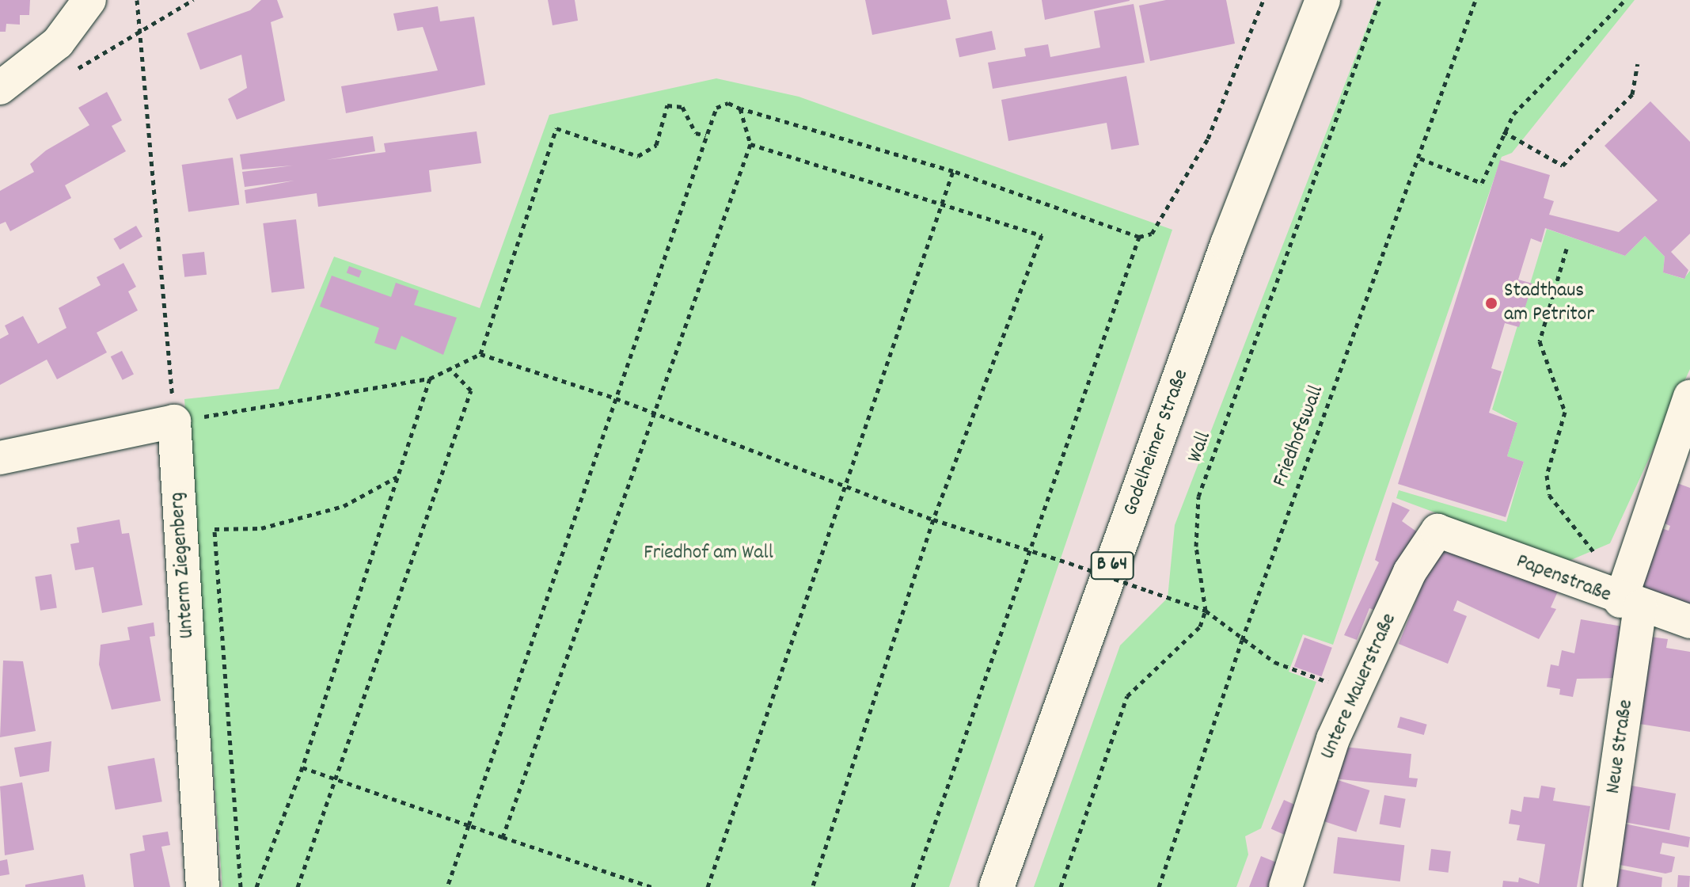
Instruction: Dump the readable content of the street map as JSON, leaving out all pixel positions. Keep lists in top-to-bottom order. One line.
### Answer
{"streets":{"main road":["Godelheimer Straße","B 64"],"street":["Unterm Ziegenberg","Papenstraße","Untere Mauerstraße","Neue Straße"],"path":["Friedhofswall","Wall"]},"crossings":[["Papenstraße","Untere Mauerstraße"],["Papenstraße","Neue Straße"]],"parks":["Friedhof am Wall"],"places":["Stadthaus am Petritor"]}
